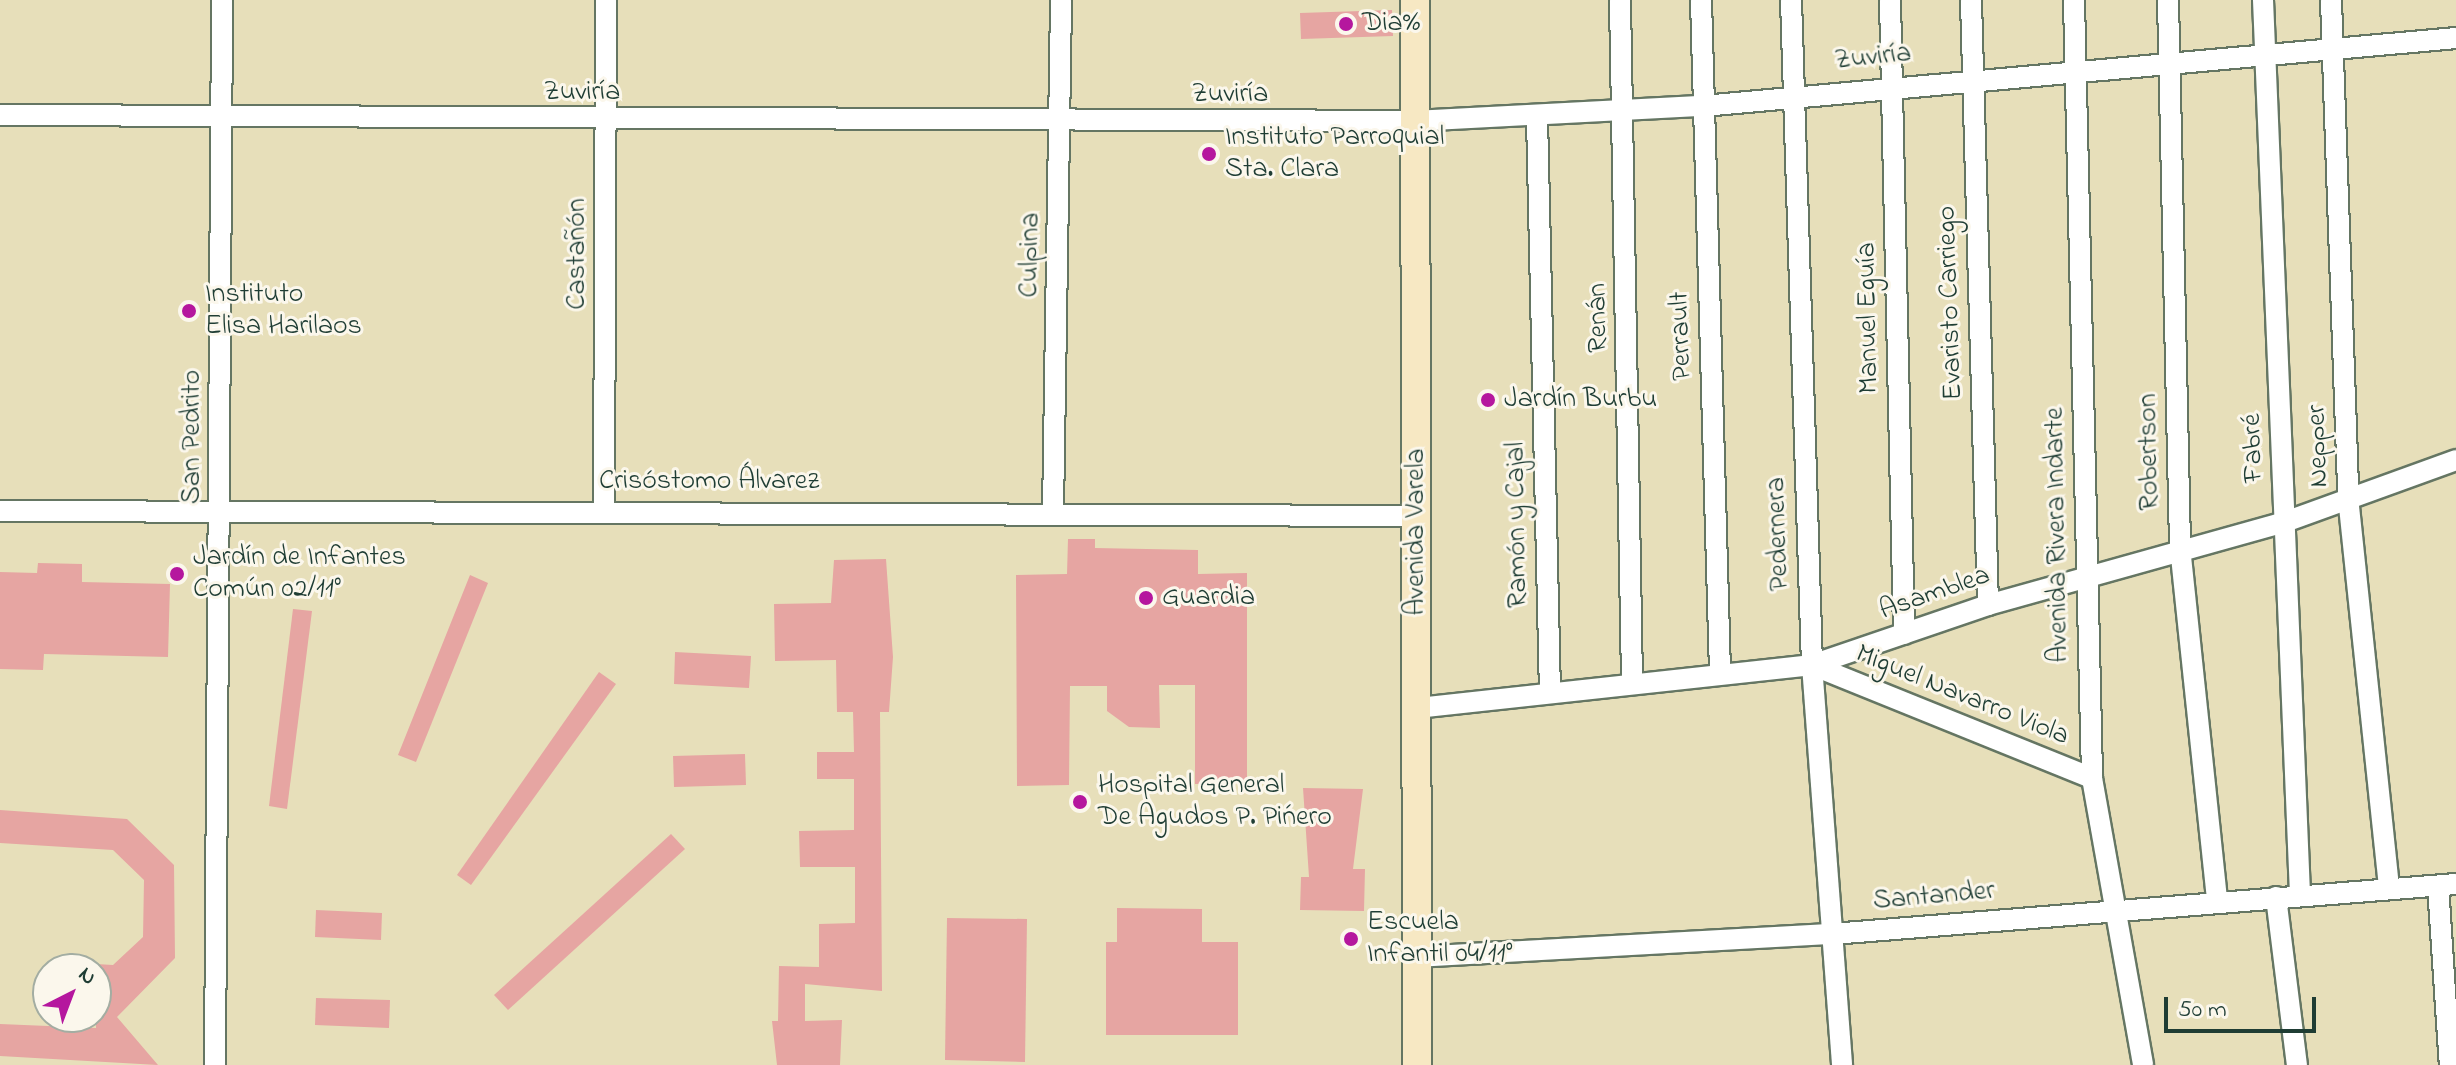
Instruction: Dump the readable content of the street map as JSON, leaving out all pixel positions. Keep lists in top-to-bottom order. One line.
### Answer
{"streets":{"main road":["Avenida Varela"],"street":["Zuviría","Castañón","Culpina","Evaristo Carriego","Renán","Manuel Eguía","Perrault","San Pedrito","Nepper","Fabré","Robertson","Crisóstomo Álvarez","Ramón y Cajal","Pedernera","Avenida Rivera Indarte","Asamblea","Miguel Navarro Viola","Santander"]},"crossings":[["Zuviría","Castañón"],["Zuviría","Culpina"],["Zuviría","Evaristo Carriego"],["Zuviría","Renán"],["Zuviría","Manuel Eguía"],["Zuviría","Perrault"],["Zuviría","San Pedrito"],["Zuviría","Nepper"],["Zuviría","Fabré"],["Zuviría","Robertson"],["Zuviría","Ramón y Cajal"],["Zuviría","Avenida Varela"],["Zuviría","Pedernera"],["Zuviría","Avenida Rivera Indarte"],["Castañón","Crisóstomo Álvarez"],["Culpina","Crisóstomo Álvarez"],["Evaristo Carriego","Asamblea"],["Renán","Asamblea"],["Manuel Eguía","Asamblea"],["Perrault","Asamblea"],["San Pedrito","Crisóstomo Álvarez"],["Nepper","Asamblea"],["Nepper","Santander"],["Fabré","Asamblea"],["Fabré","Santander"],["Robertson","Asamblea"],["Robertson","Santander"],["Crisóstomo Álvarez","Avenida Varela"],["Ramón y Cajal","Asamblea"],["Avenida Varela","Asamblea"],["Avenida Varela","Santander"],["Pedernera","Asamblea"],["Pedernera","Miguel Navarro Viola"],["Pedernera","Santander"],["Avenida Rivera Indarte","Asamblea"],["Avenida Rivera Indarte","Miguel Navarro Viola"],["Avenida Rivera Indarte","Santander"],["Asamblea","Miguel Navarro Viola"]],"places":["Dia%","Instituto Parroquial Sta. Clara","Instituto Elisa Harilaos","Jardín Burbu","Jardín de Infantes Común 02/11°","Guardia","Hospital General De Agudos P. Pińero","Escuela Infantil 04/11°"],"scale_bar":"50 m","north":"top right"}
